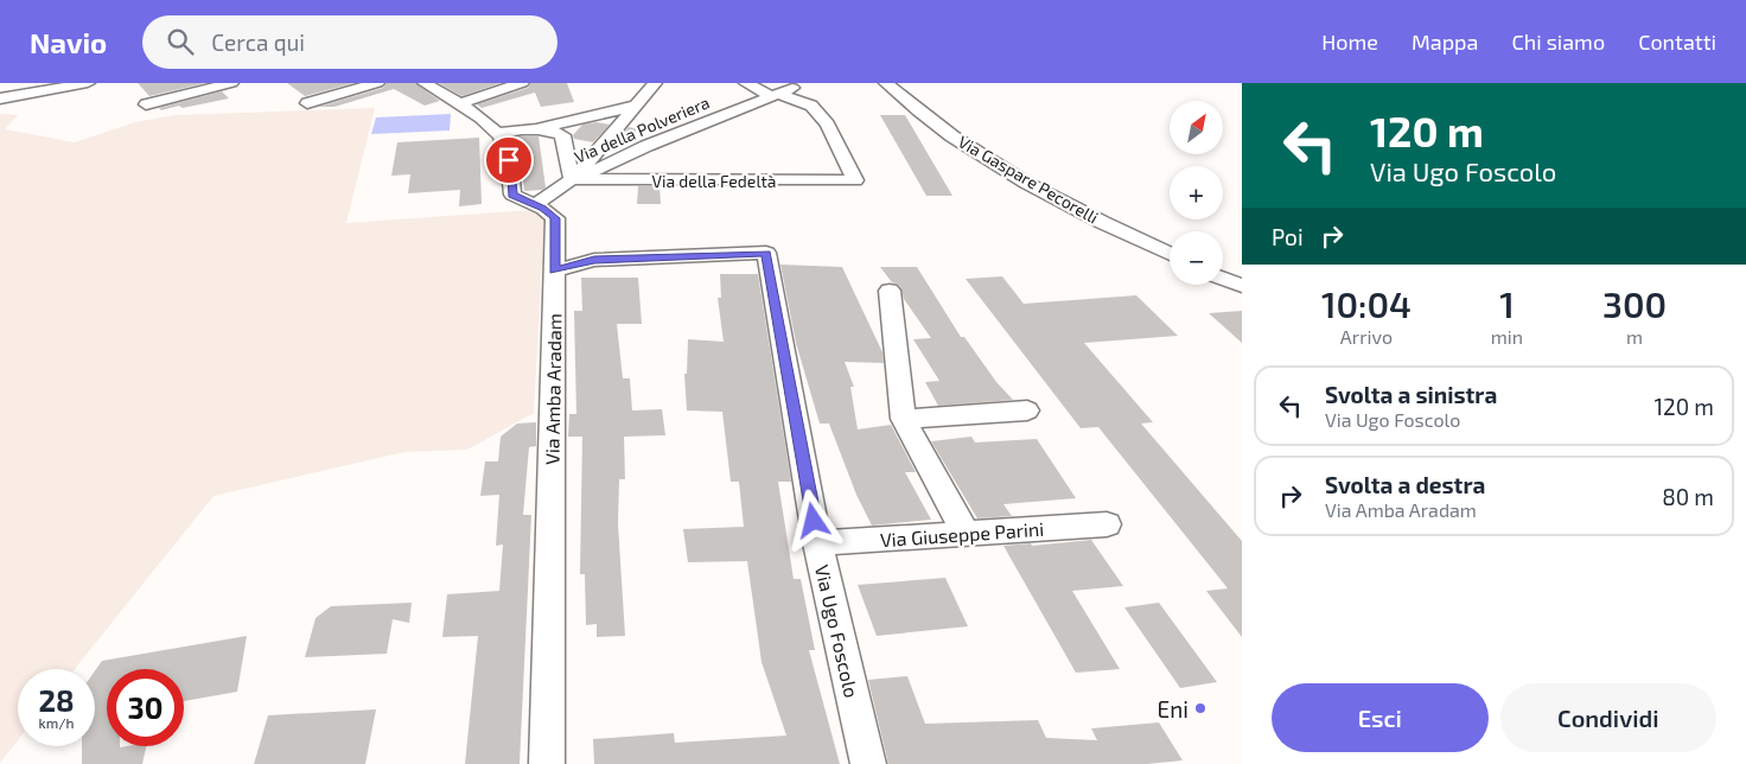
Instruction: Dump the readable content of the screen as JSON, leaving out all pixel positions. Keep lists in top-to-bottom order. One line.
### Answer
{"streets":{"street":["Via della Polveriera","Via Gaspare Pecorelli","Via della Fedeltà","Via Amba Aradam","Via Giuseppe Parini","Via Ugo Foscolo"]},"crossings":[["Via della Polveriera","Via della Fedeltà"],["Via della Polveriera","Via Amba Aradam"],["Via Amba Aradam","Via Ugo Foscolo"],["Via Giuseppe Parini","Via Ugo Foscolo"]],"places":["Eni"],"north":"top right","page":{"header":"Navio","search":"Cerca qui","nav":["Home","Mappa","Chi siamo","Contatti"],"turn":["120 m","Via Ugo Foscolo"],"map_buttons":["+","−"],"then":"Poi","eta":["10:04","Arrivo","1","min","300","m"],"list":[{"name":"Svolta a sinistra","note":"Via Ugo Foscolo","value":"120 m"},{"name":"Svolta a destra","note":"Via Amba Aradam","value":"80 m"}],"speed":"28 km/h","limit":"30","buttons":["Esci","Condividi"]}}
